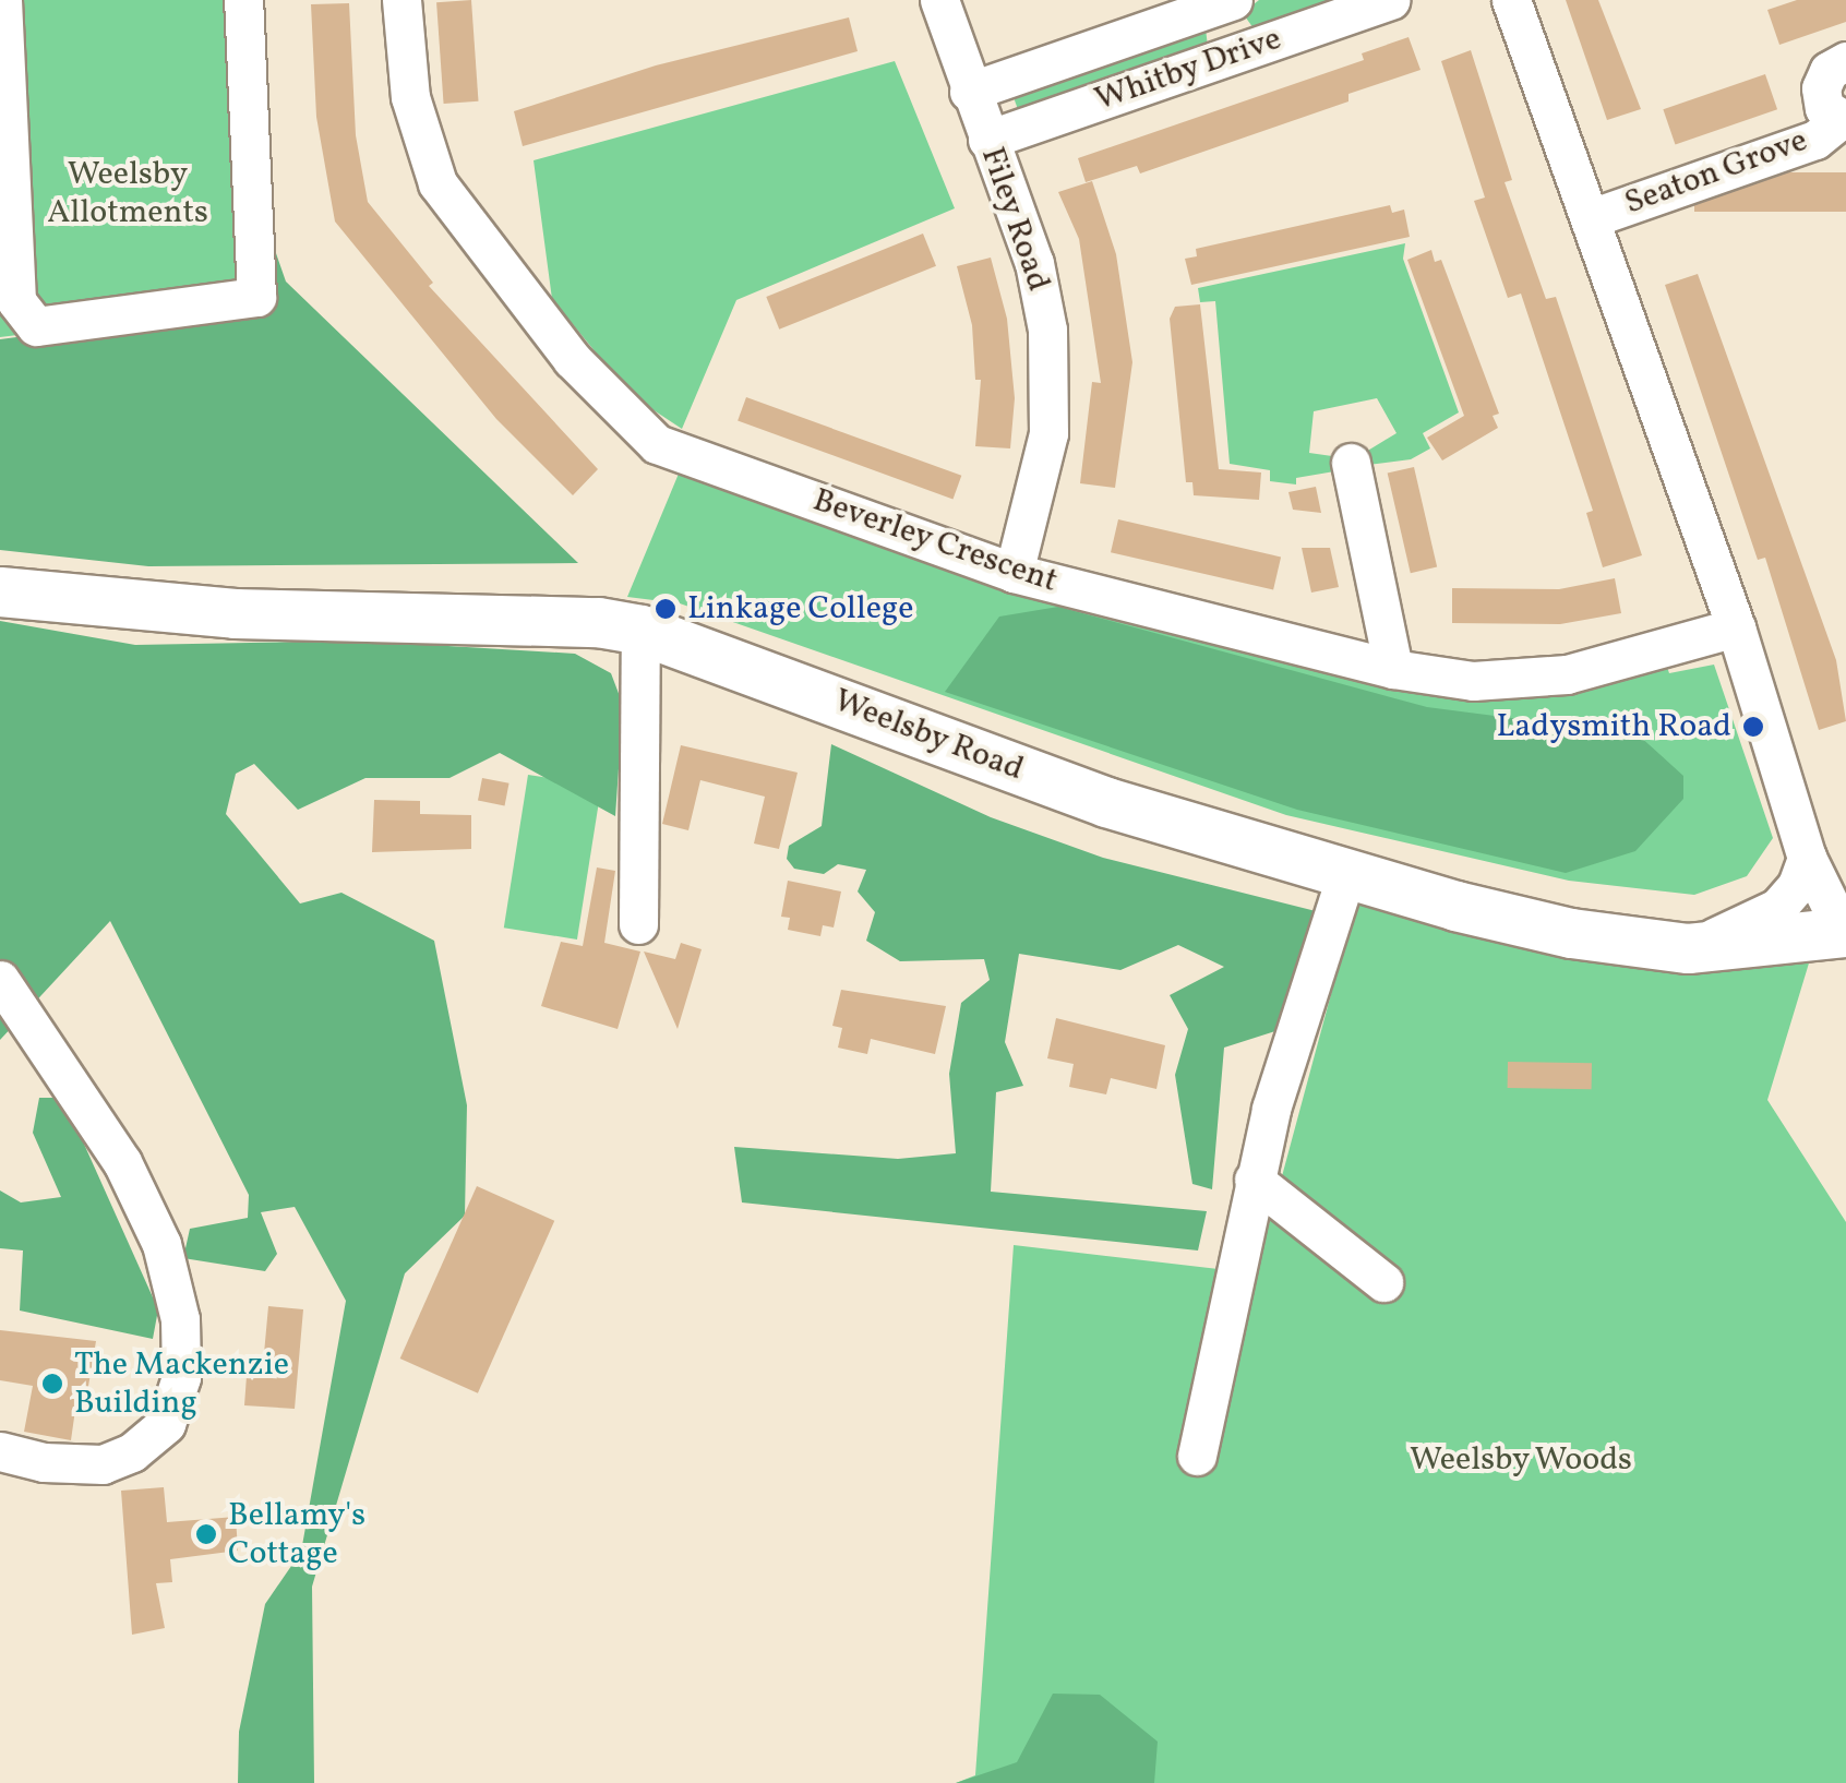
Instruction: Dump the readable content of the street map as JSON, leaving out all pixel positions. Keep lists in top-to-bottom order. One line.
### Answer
{"streets":{"main road":["Weelsby Road"],"street":["Whitby Drive","Seaton Grove","Filey Road","Beverley Crescent"]},"crossings":[["Whitby Drive","Filey Road"],["Filey Road","Beverley Crescent"]],"parks":["Weelsby Allotments","Weelsby Woods"],"places":["Linkage College","Ladysmith Road","The Mackenzie Building","Bellamy's Cottage"]}
